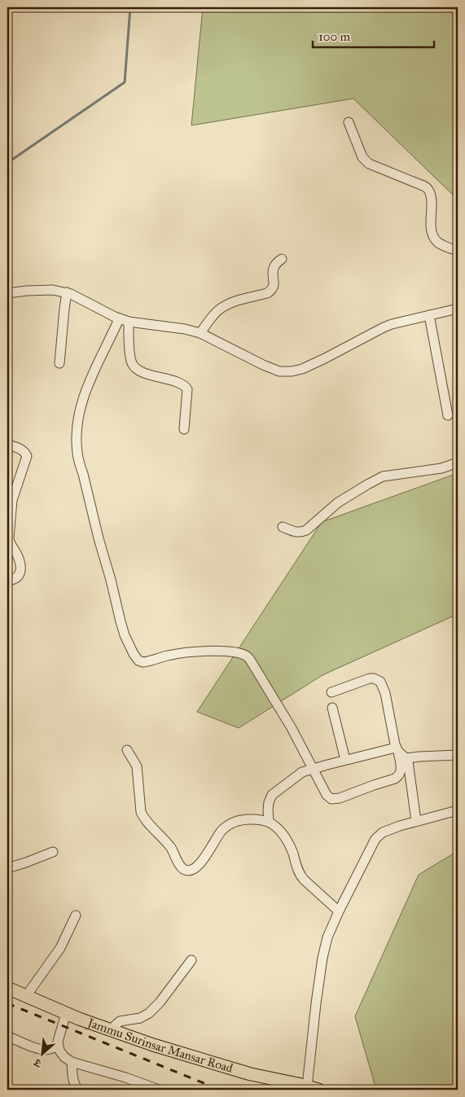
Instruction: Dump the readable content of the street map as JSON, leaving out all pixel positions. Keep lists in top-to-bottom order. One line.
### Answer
{"streets":{"main road":["Jammu Surinsar Mansar Road"]},"scale_bar":"100 m","north":"bottom left"}
